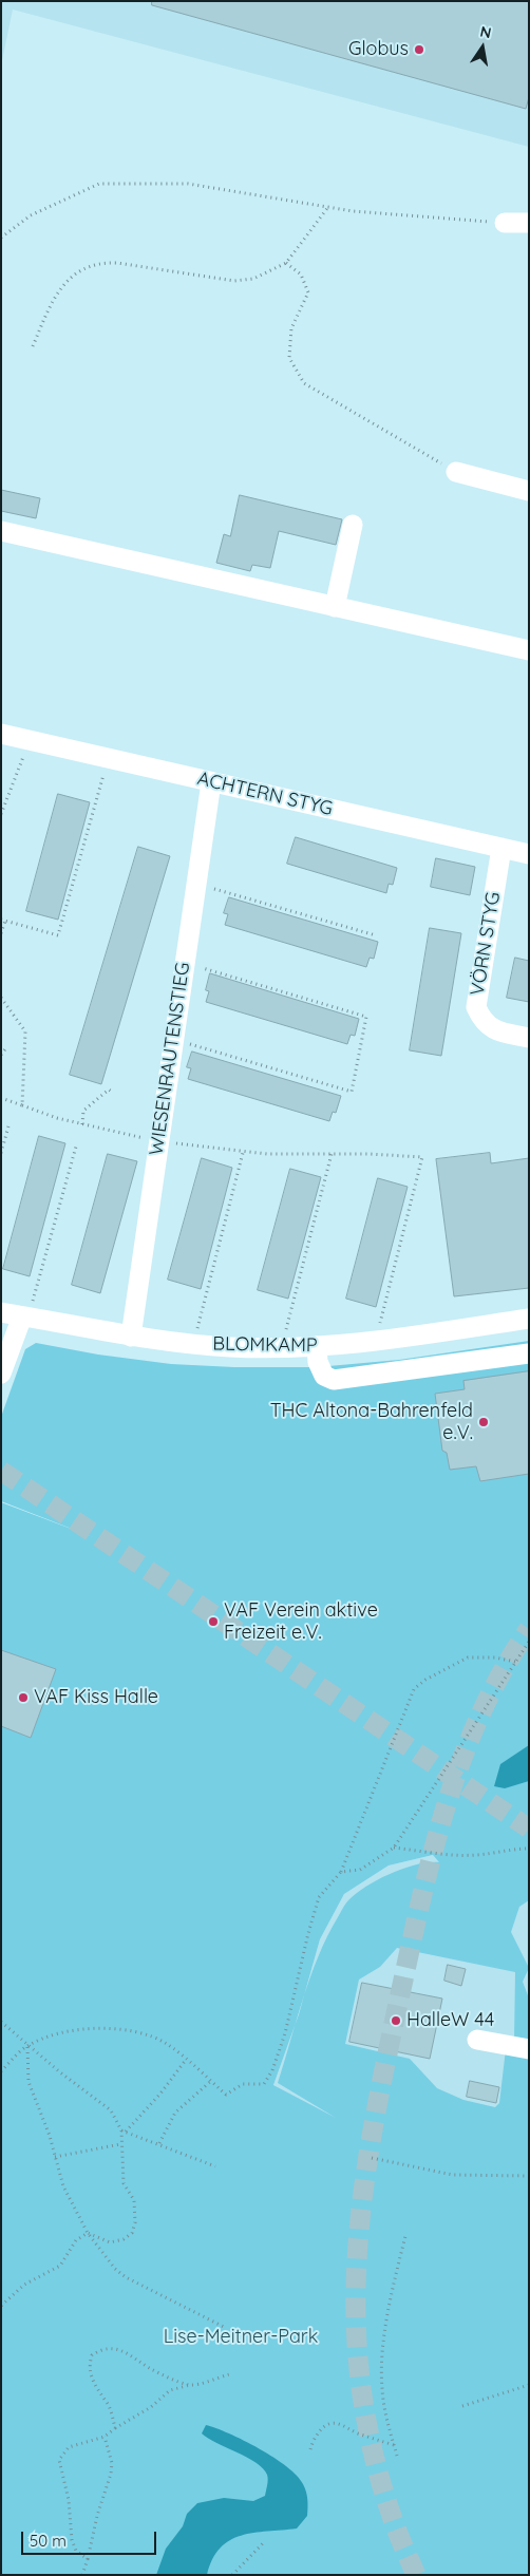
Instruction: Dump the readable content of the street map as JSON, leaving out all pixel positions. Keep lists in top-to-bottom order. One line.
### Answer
{"streets":{"street":["ACHTERN STYG","VÖRN STYG","WIESENRAUTENSTIEG","BLOMKAMP"]},"crossings":[["ACHTERN STYG","VÖRN STYG"],["ACHTERN STYG","WIESENRAUTENSTIEG"],["WIESENRAUTENSTIEG","BLOMKAMP"]],"parks":["Lise-Meitner-Park"],"places":["Globus","THC Altona-Bahrenfeld e.V.","VAF Verein aktive Freizeit e.V.","VAF Kiss Halle","HalleW 44"],"scale_bar":"50 m","north":"top"}
